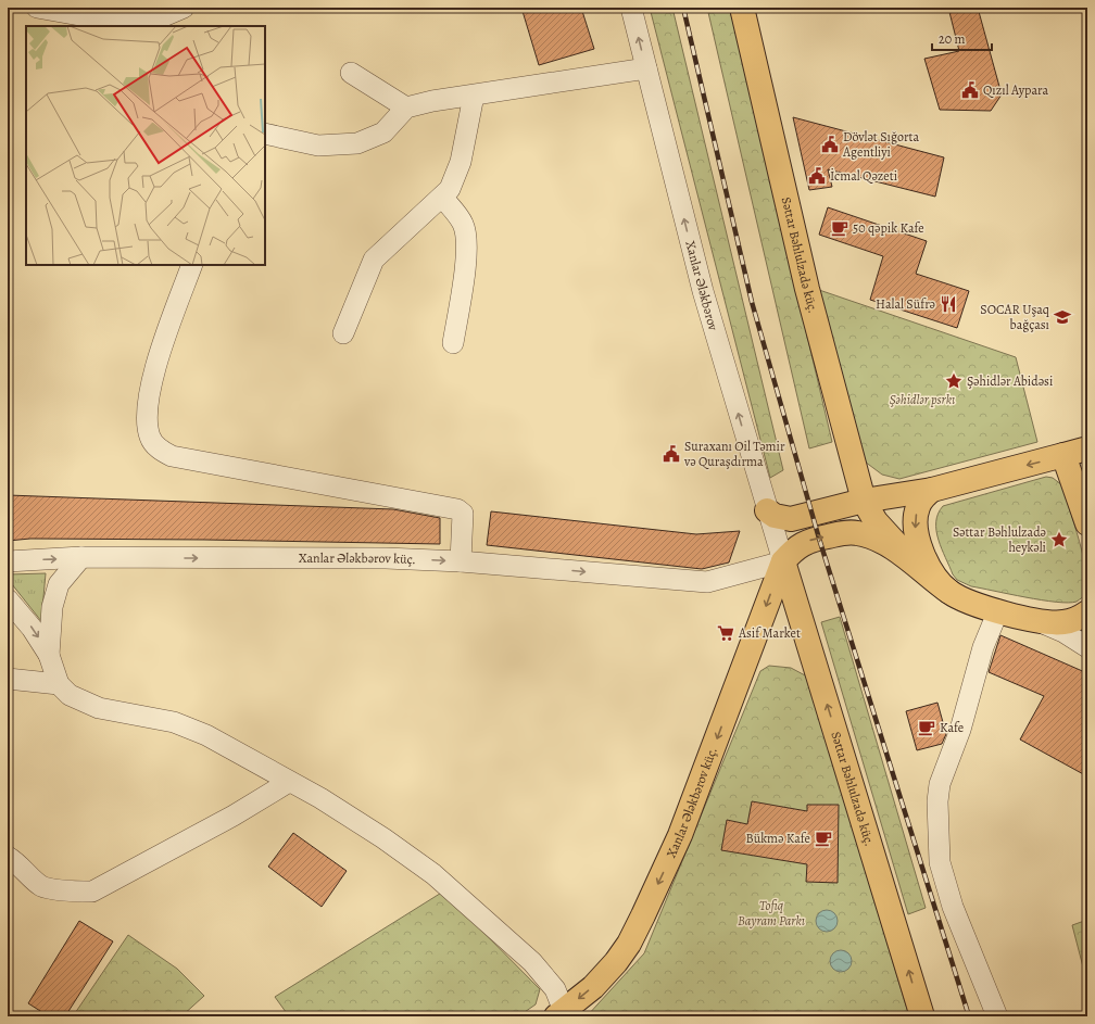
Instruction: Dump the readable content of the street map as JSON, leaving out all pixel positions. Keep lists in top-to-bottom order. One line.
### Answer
{"streets":{"main road":["Səttar Bəhlulzadə küç.","Xanlar Ələkbərov küç."],"street":["Xanlar Ələkbərov"]},"crossings":[["Səttar Bəhlulzadə küç.","Xanlar Ələkbərov"],["Səttar Bəhlulzadə küç.","Xanlar Ələkbərov küç."],["Xanlar Ələkbərov","Xanlar Ələkbərov küç."]],"one_way":["Səttar Bəhlulzadə küç.","Xanlar Ələkbərov"],"parks":["Şəhidlər psrkı","Tofiq Bayram Parkı"],"places":{"public building":["Qızıl Aypara","Dövlət Sığorta Agentliyi","İcmal Qəzeti","Suraxanı Oil Təmir və Quraşdırma"],"cafe":["50 qəpik Kafe","Kafe","Bükmə Kafe"],"restaurant":["Halal Süfrə"],"school or university":["SOCAR Uşaq bağçası"],"place":["Şəhidlər Abidəsi","Səttar Bəhlulzadə heykəli"],"supermarket":["Asif Market"]},"scale_bar":"20 m"}
